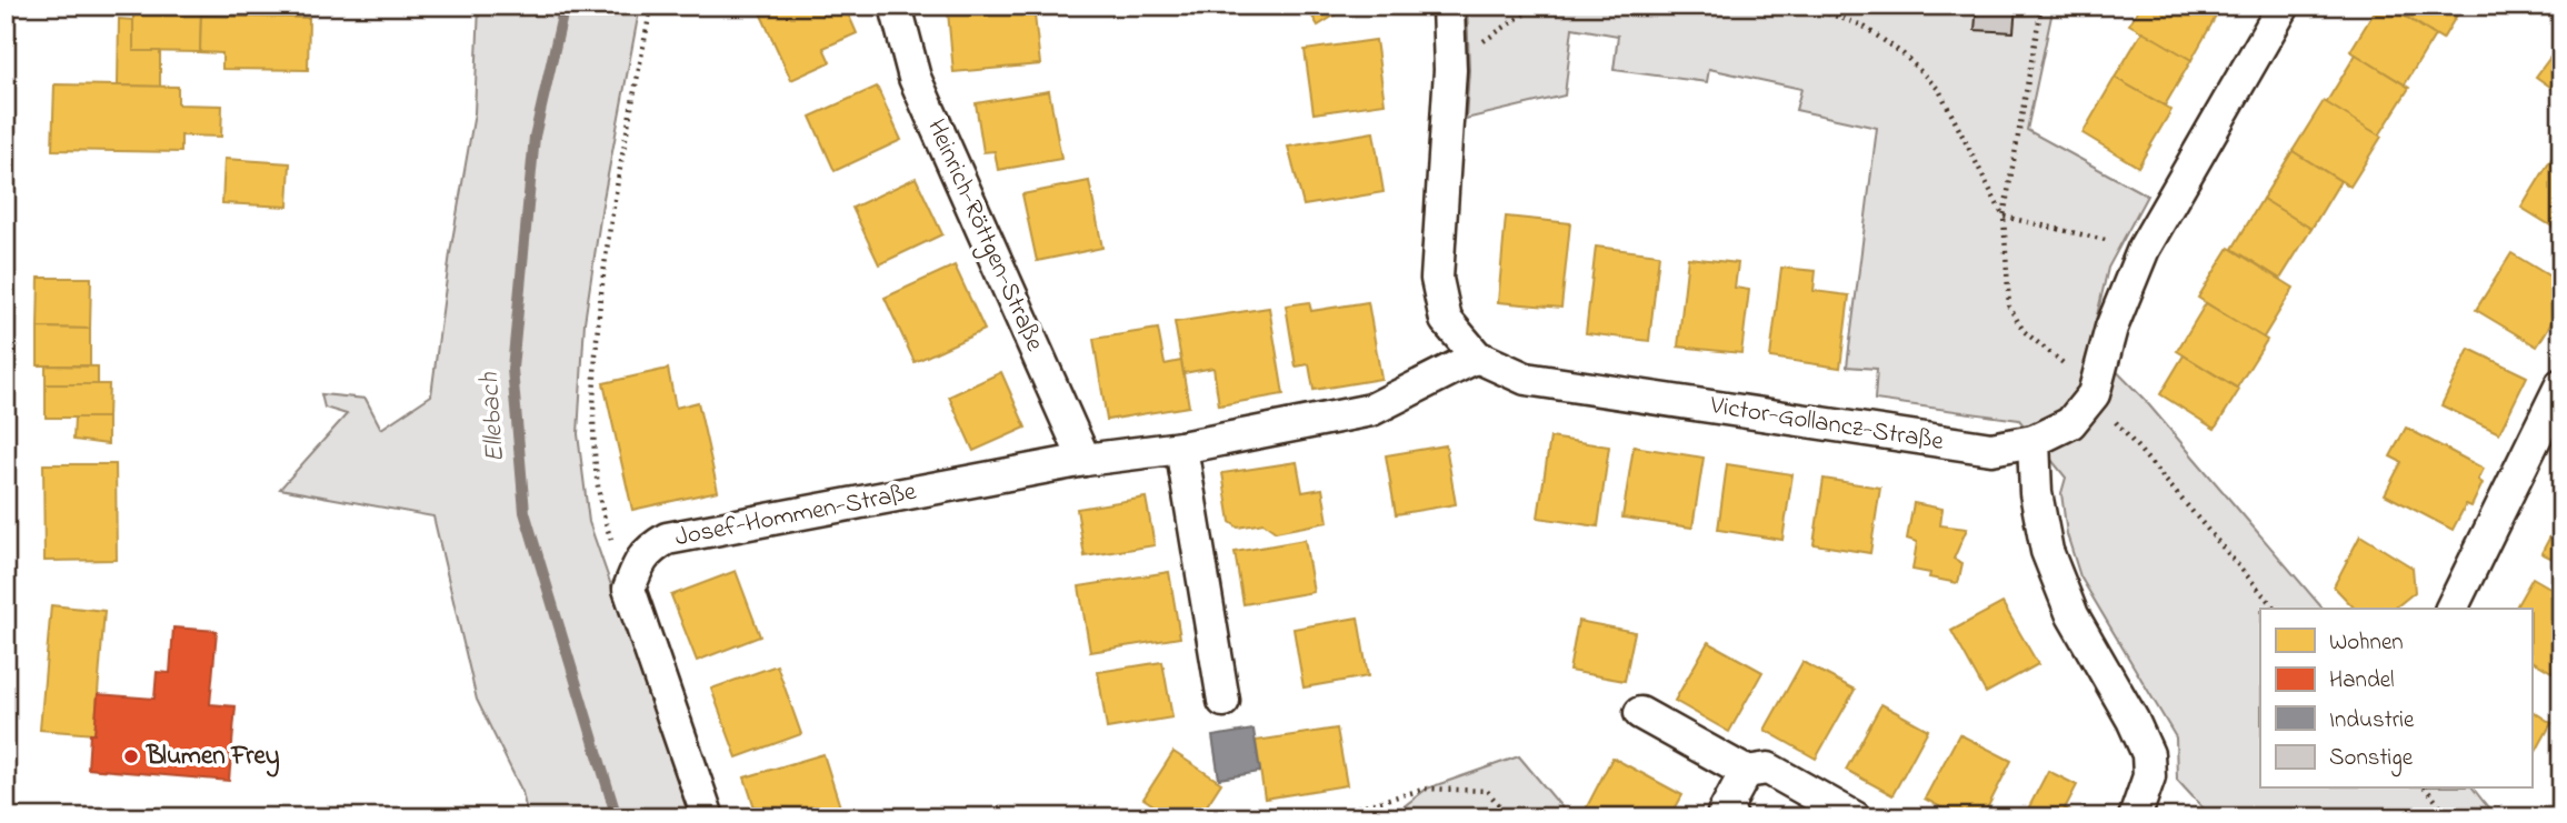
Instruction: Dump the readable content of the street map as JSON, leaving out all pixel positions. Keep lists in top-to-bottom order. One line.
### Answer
{"streets":{"street":["Heinrich-Röttgen-Straße","Victor-Gollancz-Straße","Josef-Hommen-Straße"]},"crossings":[["Heinrich-Röttgen-Straße","Josef-Hommen-Straße"],["Victor-Gollancz-Straße","Josef-Hommen-Straße"]],"water":["Ellebach"],"places":["Blumen Frey"],"legend":["Wohnen","Handel","Industrie","Sonstige"]}
